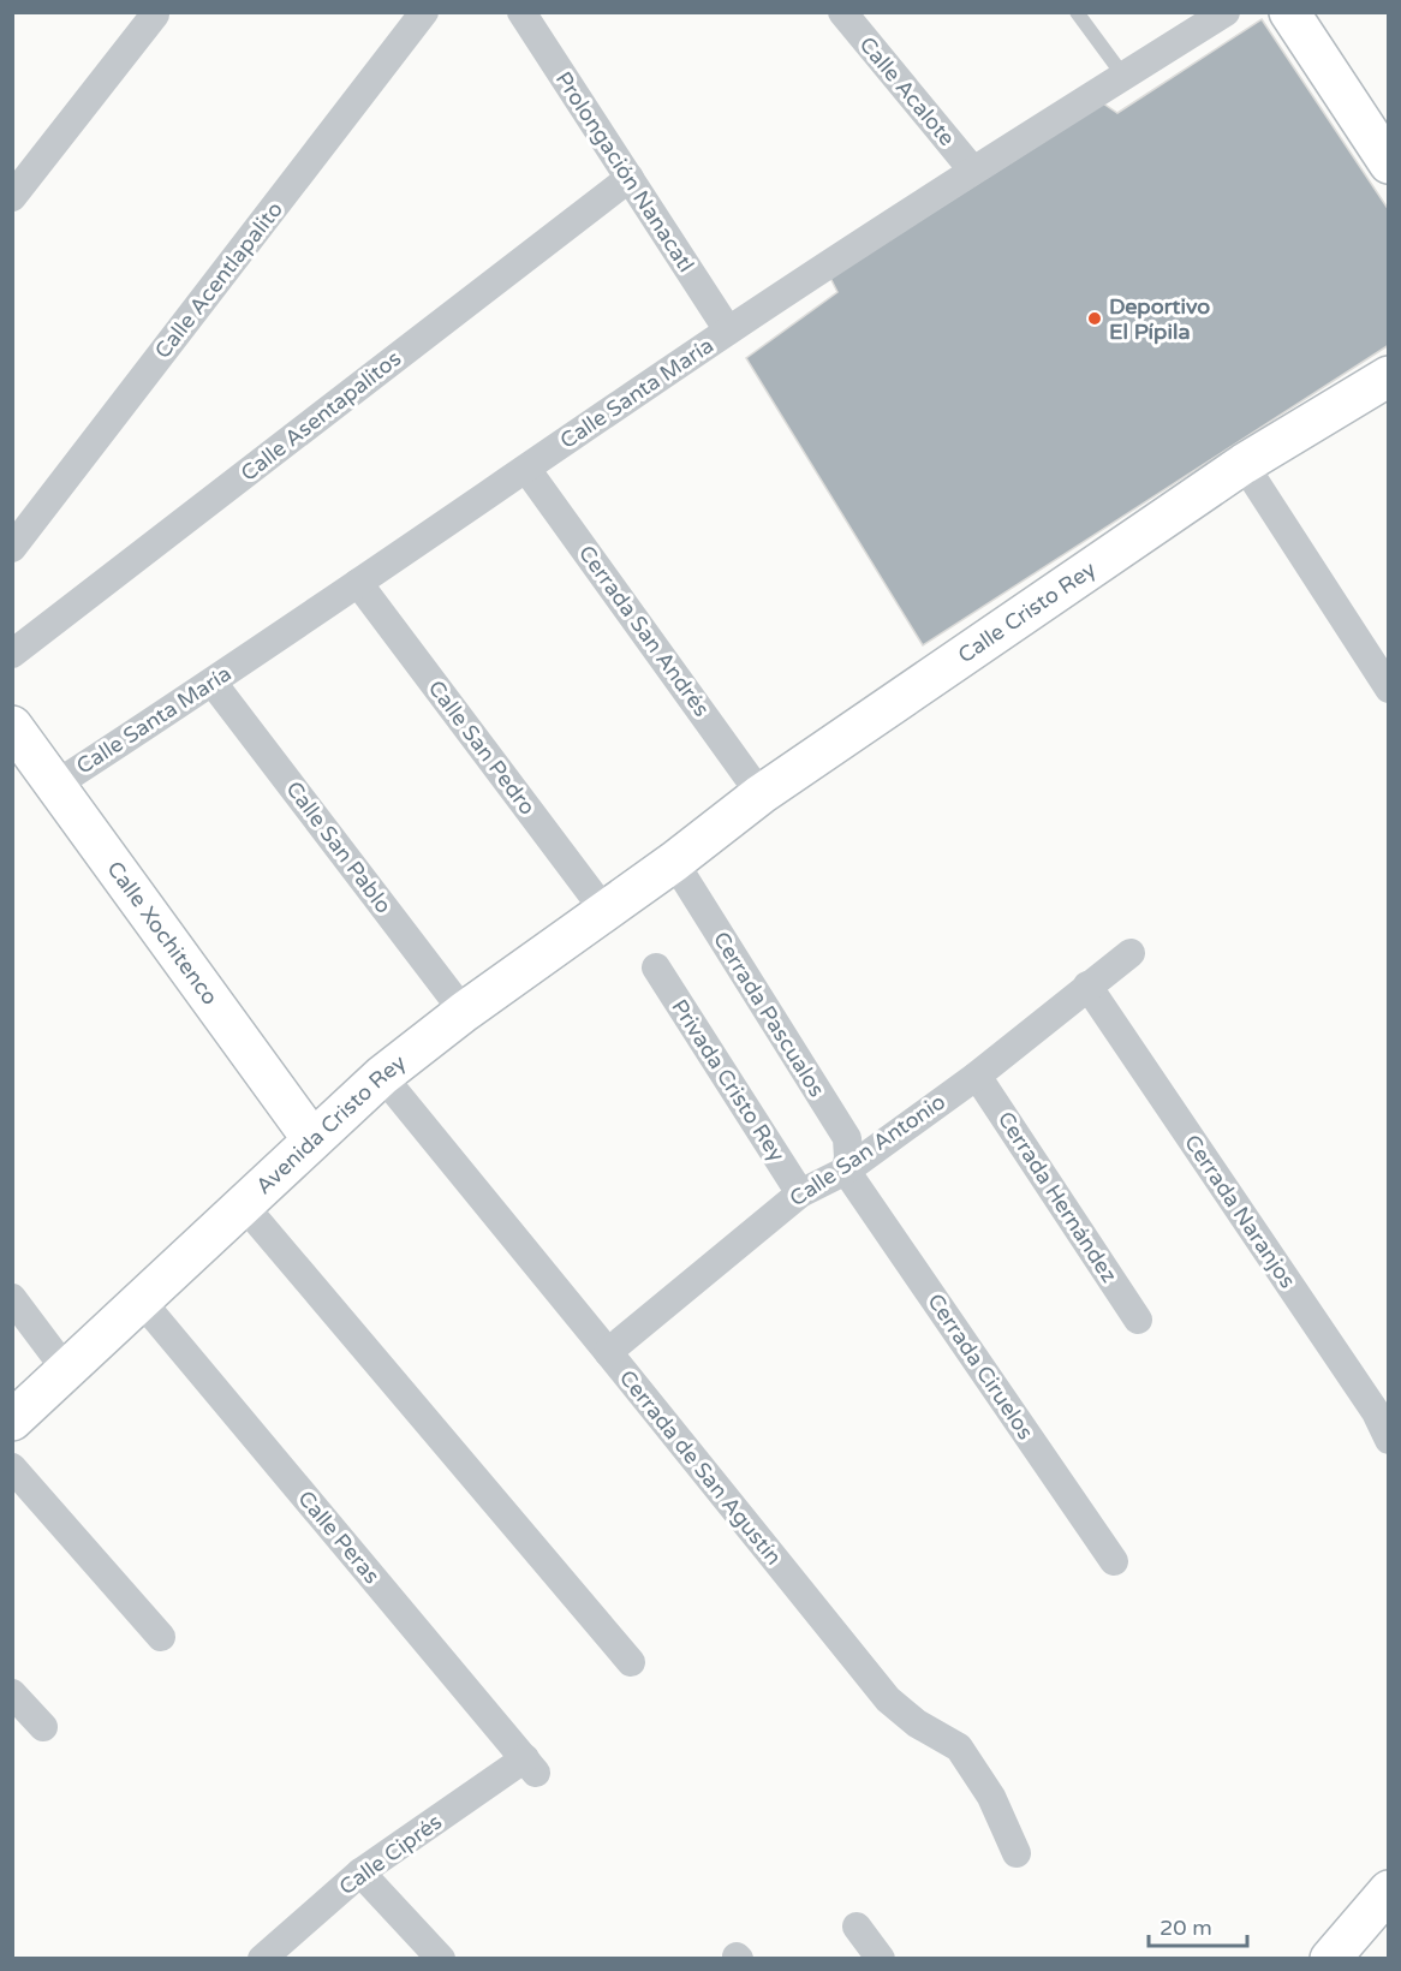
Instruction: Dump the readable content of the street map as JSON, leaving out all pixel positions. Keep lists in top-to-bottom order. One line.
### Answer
{"streets":{"street":["Calle Acalote","Prolongación Nanacatl","Calle Acentlapalito","Calle Santa María","Calle Asentapalitos","Calle Cristo Rey","Cerrada San Andrés","Calle San Pedro","Calle San Pablo","Calle Xochitenco","Cerrada Pascualos","Privada Cristo Rey","Avenida Cristo Rey","Calle San Antonio","Cerrada Hernández","Cerrada Naranjos","Cerrada Ciruelos","Cerrada de San Agustín","Calle Peras","Calle Ciprés"]},"crossings":[["Calle Acalote","Calle Santa María"],["Prolongación Nanacatl","Calle Santa María"],["Prolongación Nanacatl","Calle Asentapalitos"],["Calle Santa María","Cerrada San Andrés"],["Calle Santa María","Calle San Pedro"],["Calle Santa María","Calle San Pablo"],["Calle Santa María","Calle Xochitenco"],["Calle Cristo Rey","Cerrada San Andrés"],["Calle Cristo Rey","Cerrada Pascualos"],["Calle Cristo Rey","Avenida Cristo Rey"],["Calle San Pedro","Avenida Cristo Rey"],["Calle San Pablo","Avenida Cristo Rey"],["Calle Xochitenco","Avenida Cristo Rey"],["Cerrada Pascualos","Avenida Cristo Rey"],["Cerrada Pascualos","Calle San Antonio"],["Cerrada Pascualos","Cerrada Ciruelos"],["Privada Cristo Rey","Calle San Antonio"],["Avenida Cristo Rey","Cerrada de San Agustín"],["Avenida Cristo Rey","Calle Peras"],["Calle San Antonio","Cerrada Hernández"],["Calle San Antonio","Cerrada Naranjos"],["Calle San Antonio","Cerrada Ciruelos"],["Calle San Antonio","Cerrada de San Agustín"],["Calle Peras","Calle Ciprés"]],"places":["Deportivo El Pípila"],"scale_bar":"20 m"}
